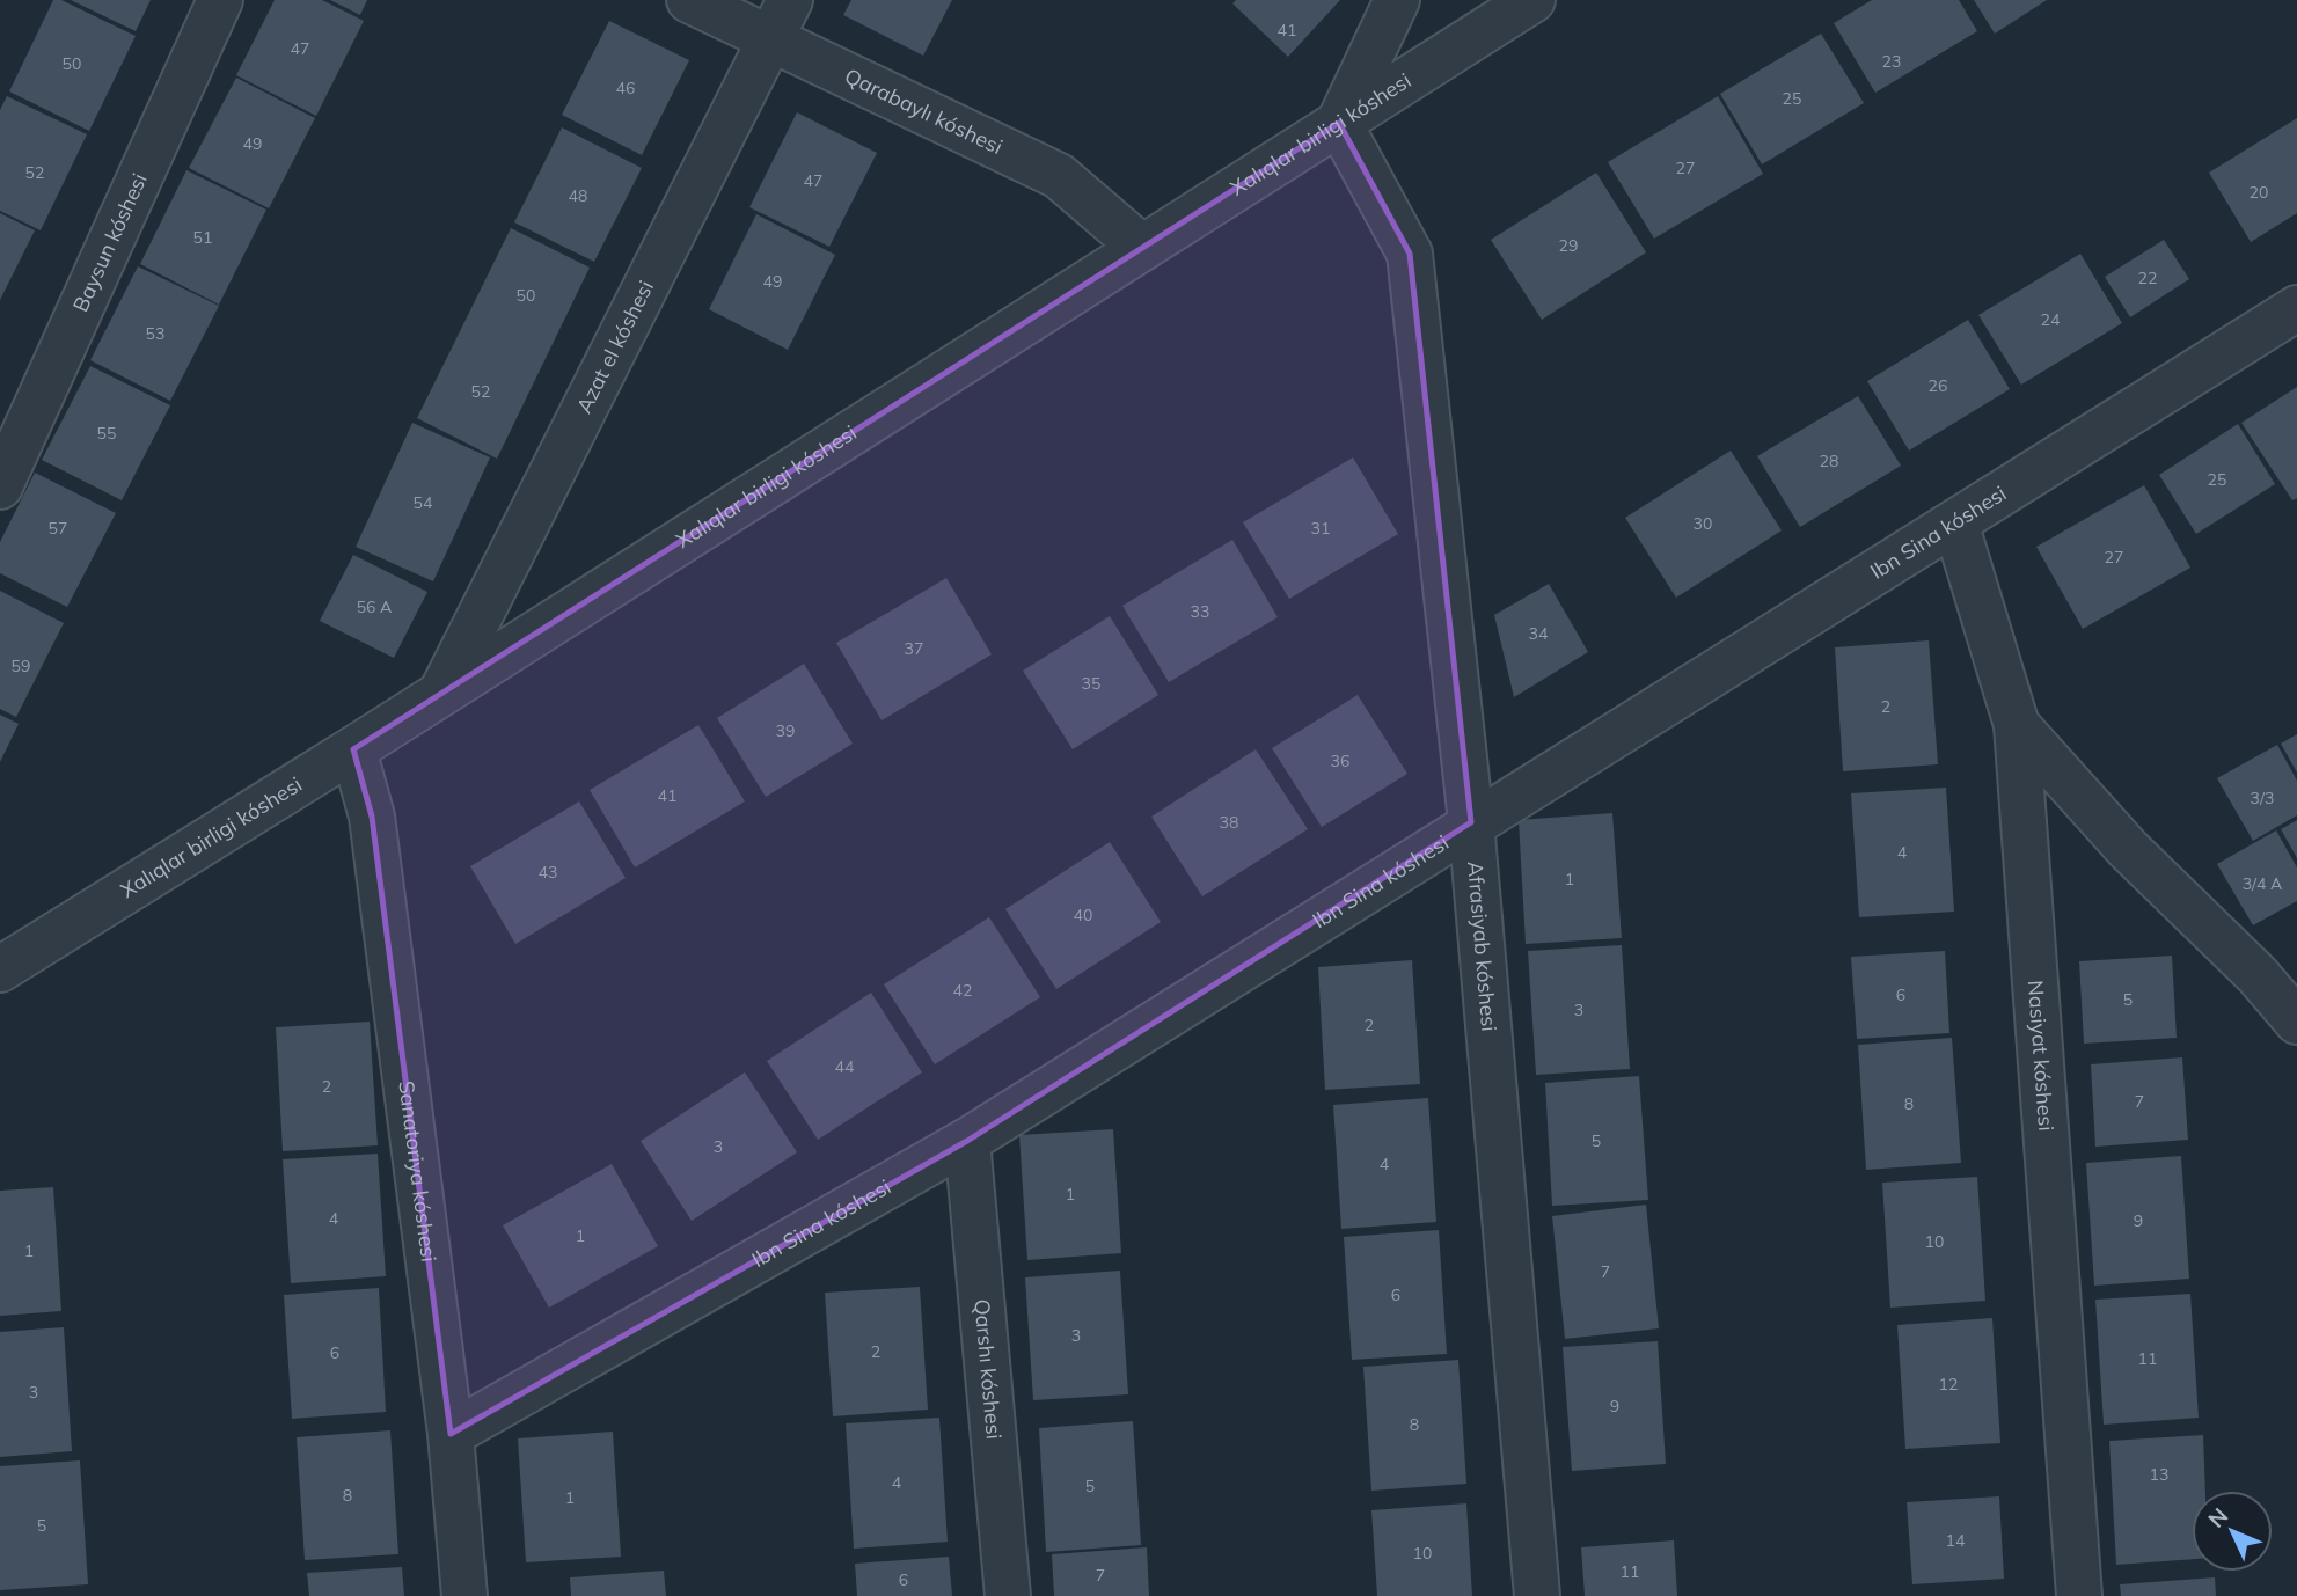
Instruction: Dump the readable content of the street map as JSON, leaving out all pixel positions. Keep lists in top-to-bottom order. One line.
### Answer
{"streets":{"street":["Qarabaylı kóshesi","Xalıqlar birligi kóshesi","Baysun kóshesi","Azat el kóshesi","Ibn Sina kóshesi","Afrasiyab kóshesi","Nasiyat kóshesi","Sanatoriya kóshesi","Qarshı kóshesi"]},"crossings":[["Qarabaylı kóshesi","Xalıqlar birligi kóshesi"],["Qarabaylı kóshesi","Azat el kóshesi"],["Xalıqlar birligi kóshesi","Azat el kóshesi"],["Xalıqlar birligi kóshesi","Afrasiyab kóshesi"],["Xalıqlar birligi kóshesi","Sanatoriya kóshesi"],["Ibn Sina kóshesi","Afrasiyab kóshesi"],["Ibn Sina kóshesi","Nasiyat kóshesi"],["Ibn Sina kóshesi","Sanatoriya kóshesi"],["Ibn Sina kóshesi","Qarshı kóshesi"]],"house_numbers":["41","47","23","50","46","25","49","27","52","47","20","48","51","29","22","49","50","24","53","26","52","55","28","25","54","30","57","31","27","56 А","33","34","37","59","35","2","39","36","41","3/3","38","4","43","1","3/4 А","40","42","6","5","3","2","44","2","7","8","5","3","4","1","4","9","1","10","1","7","6","3","2","6","11","12","3","9","8","13","4","5","8","1","5","14","10","11","7","6"],"north":"top left"}
